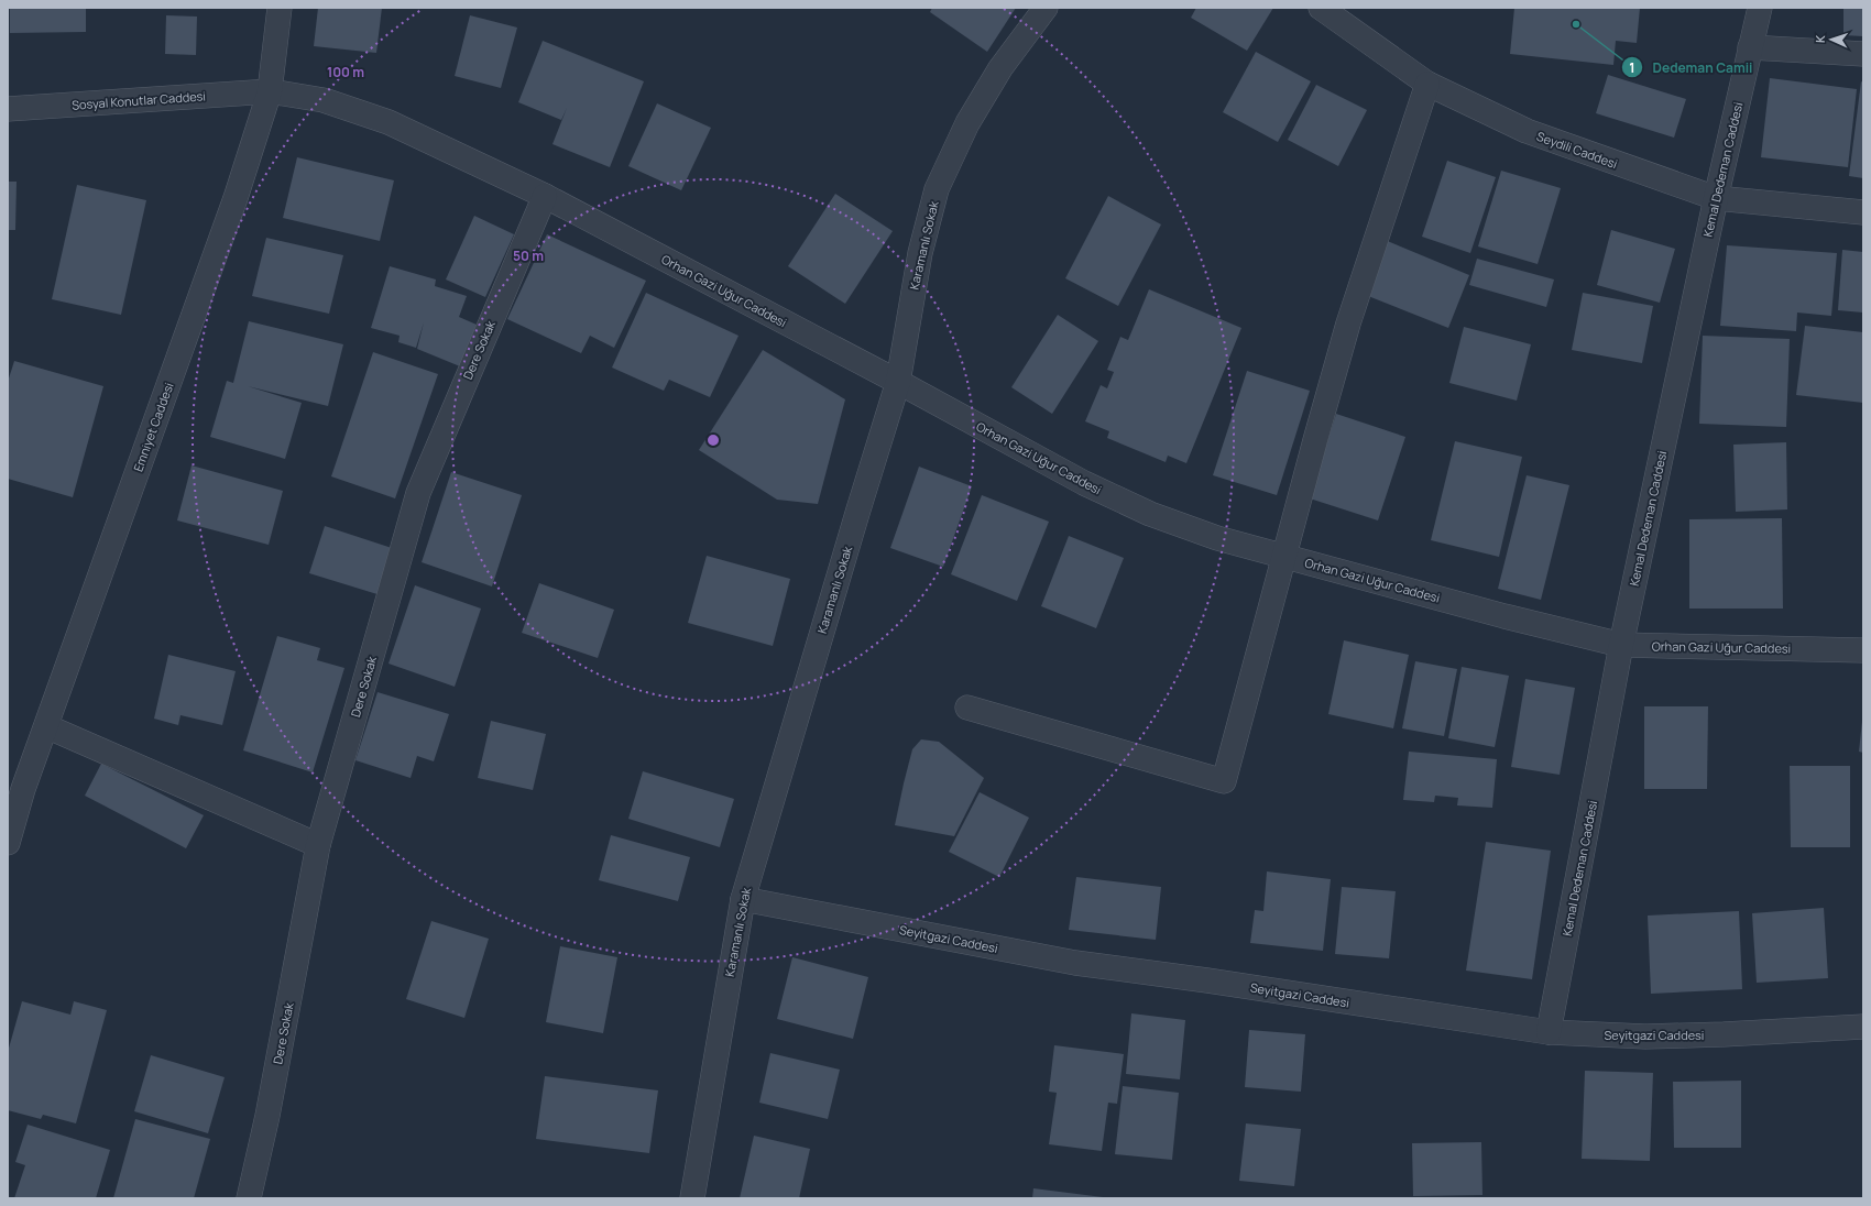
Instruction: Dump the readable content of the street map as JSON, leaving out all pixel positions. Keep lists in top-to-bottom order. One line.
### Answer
{"streets":{"street":["Sosyal Konutlar Caddesi","Seydili Caddesi","Kemal Dedeman Caddesi","Karamanlı Sokak","Orhan Gazi Uğur Caddesi","Dere Sokak","Emniyet Caddesi","Seyitgazi Caddesi"]},"crossings":[["Sosyal Konutlar Caddesi","Orhan Gazi Uğur Caddesi"],["Sosyal Konutlar Caddesi","Emniyet Caddesi"],["Seydili Caddesi","Kemal Dedeman Caddesi"],["Kemal Dedeman Caddesi","Orhan Gazi Uğur Caddesi"],["Kemal Dedeman Caddesi","Seyitgazi Caddesi"],["Karamanlı Sokak","Orhan Gazi Uğur Caddesi"],["Karamanlı Sokak","Seyitgazi Caddesi"],["Orhan Gazi Uğur Caddesi","Dere Sokak"],["Orhan Gazi Uğur Caddesi","Emniyet Caddesi"]],"places":["Dedeman Camii"],"north":"left","rings":["100 m","50 m"]}
